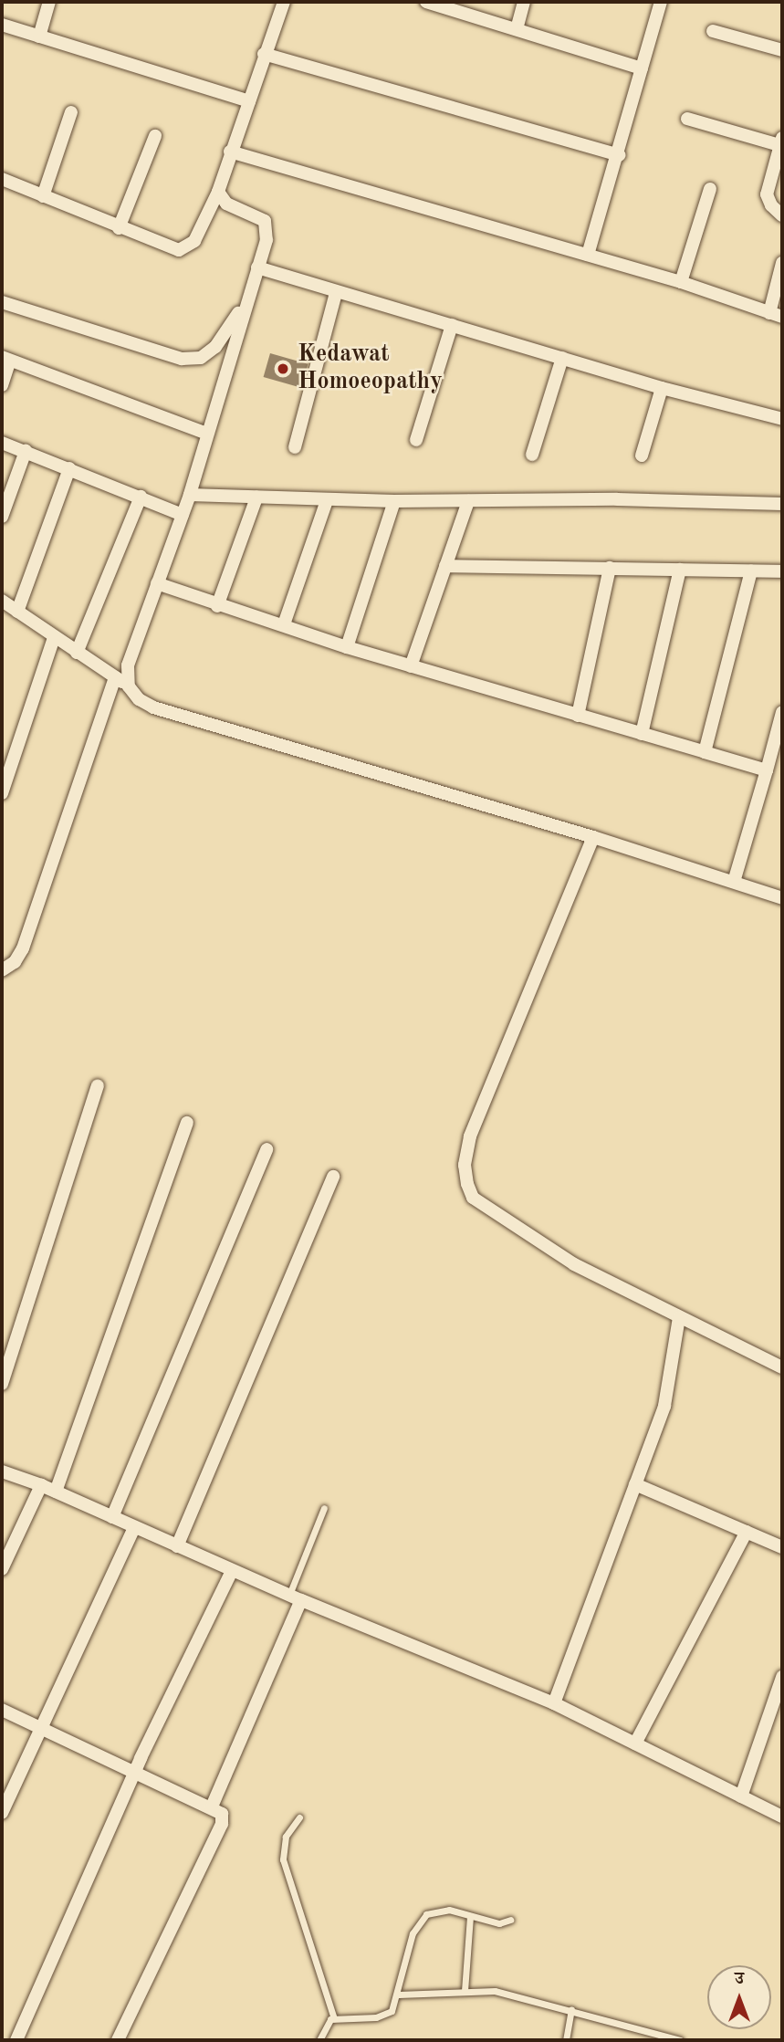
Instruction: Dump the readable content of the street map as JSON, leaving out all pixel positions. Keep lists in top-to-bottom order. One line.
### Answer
{"places":["Kedawat Homoeopathy"],"north":"top"}
